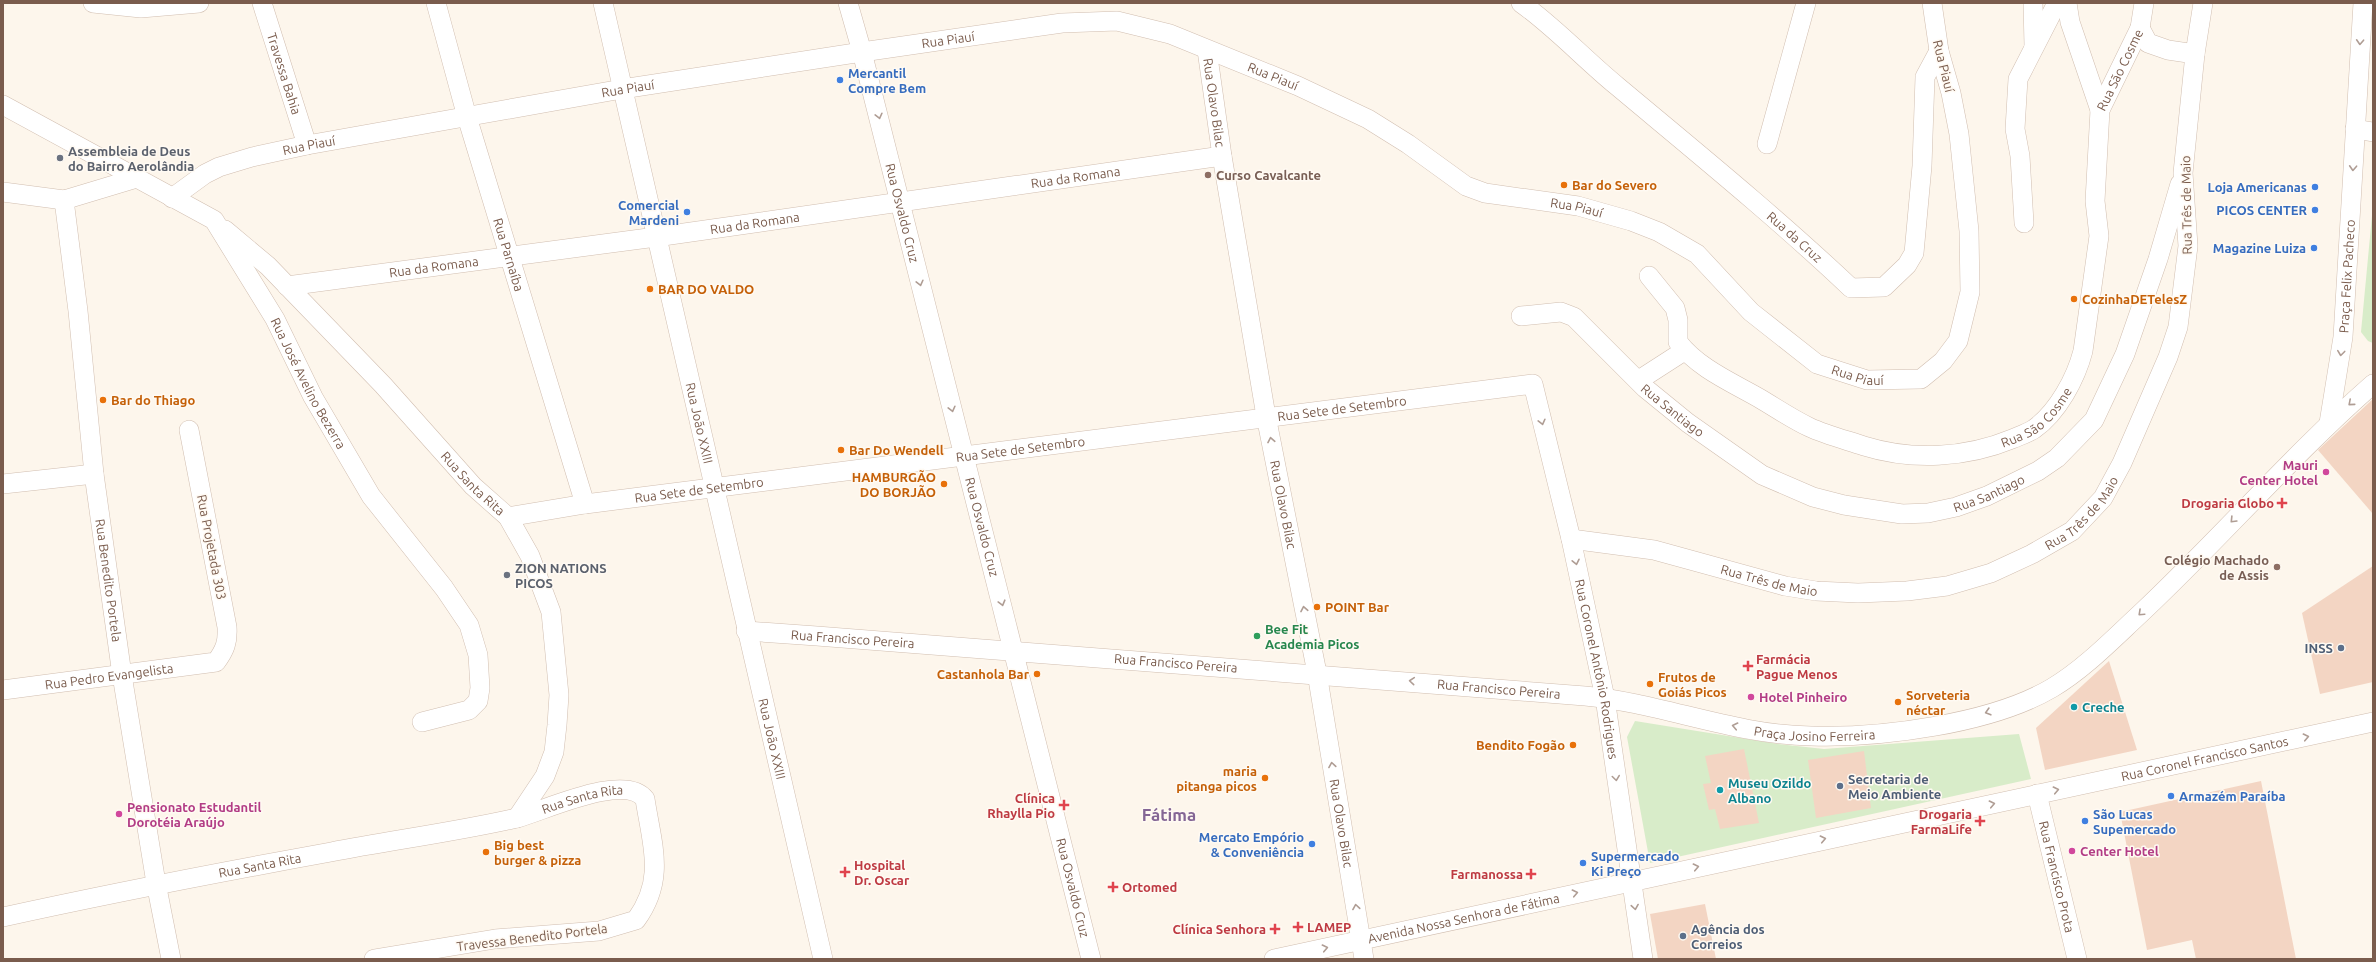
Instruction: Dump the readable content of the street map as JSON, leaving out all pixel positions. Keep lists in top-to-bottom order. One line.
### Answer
{"streets":{"street":["Rua Piauí","Rua São Cosme","Travessa Bahia","Rua Olavo Bilac","Rua da Romana","Rua Três de Maio","Rua Osvaldo Cruz","Rua da Cruz","Rua Parnaíba","Praça Felix Pacheco","Rua José Avelino Bezerra","Rua Sete de Setembro","Rua Santiago","Rua João XXIII","Rua Santa Rita","Rua Projetada 303","Rua Benedito Portela","Rua Francisco Pereira","Rua Coronel Antônio Rodrigues","Rua Pedro Evangelista","Praça Josino Ferreira","Rua Coronel Francisco Santos","Rua Francisco Prota","Avenida Nossa Senhora de Fátima","Travessa Benedito Portela"]},"crossings":[["Rua Piauí","Travessa Bahia"],["Rua Piauí","Rua Olavo Bilac"],["Rua Piauí","Rua Osvaldo Cruz"],["Rua Piauí","Rua da Cruz"],["Rua Piauí","Rua Parnaíba"],["Rua Piauí","Rua João XXIII"],["Rua Olavo Bilac","Rua da Romana"],["Rua Olavo Bilac","Rua Sete de Setembro"],["Rua Olavo Bilac","Rua Francisco Pereira"],["Rua Olavo Bilac","Avenida Nossa Senhora de Fátima"],["Rua da Romana","Rua Osvaldo Cruz"],["Rua da Romana","Rua Parnaíba"],["Rua da Romana","Rua João XXIII"],["Rua da Romana","Rua Santa Rita"],["Rua Três de Maio","Rua Santiago"],["Rua Três de Maio","Rua Coronel Antônio Rodrigues"],["Rua Osvaldo Cruz","Rua Sete de Setembro"],["Rua Osvaldo Cruz","Rua Francisco Pereira"],["Rua Parnaíba","Rua Sete de Setembro"],["Praça Felix Pacheco","Praça Josino Ferreira"],["Rua José Avelino Bezerra","Rua Santa Rita"],["Rua Sete de Setembro","Rua João XXIII"],["Rua Sete de Setembro","Rua Santa Rita"],["Rua Sete de Setembro","Rua Coronel Antônio Rodrigues"],["Rua João XXIII","Rua Francisco Pereira"],["Rua Santa Rita","Rua Benedito Portela"],["Rua Santa Rita","Travessa Benedito Portela"],["Rua Projetada 303","Rua Pedro Evangelista"],["Rua Benedito Portela","Rua Pedro Evangelista"],["Rua Francisco Pereira","Rua Coronel Antônio Rodrigues"],["Rua Francisco Pereira","Praça Josino Ferreira"],["Rua Coronel Antônio Rodrigues","Praça Josino Ferreira"],["Rua Coronel Antônio Rodrigues","Avenida Nossa Senhora de Fátima"],["Rua Coronel Francisco Santos","Rua Francisco Prota"]],"one_way":["Rua Olavo Bilac","Rua Osvaldo Cruz","Praça Felix Pacheco","Rua Coronel Antônio Rodrigues","Rua Coronel Francisco Santos","Avenida Nossa Senhora de Fátima"],"districts":["Fátima"],"places":{"other":["Mercantil Compre Bem","Assembleia de Deus do Bairro Aerolândia","Curso Cavalcante","Bar do Severo","Loja Americanas","PICOS CENTER","Comercial Mardeni","Magazine Luiza","BAR DO VALDO","CozinhaDETelesZ","Bar do Thiago","Bar Do Wendell","Mauri Center Hotel","HAMBURGÃO DO BORJÃO","Colégio Machado de Assis","ZION NATIONS PICOS","POINT Bar","Bee Fit Academia Picos","INSS","Castanhola Bar","Frutos de Goiás Picos","Hotel Pinheiro","Sorveteria néctar","Creche","Bendito Fogão","maria pitanga picos","Secretaria de Meio Ambiente","Museu Ozildo Albano","Armazém Paraíba","Pensionato Estudantil Dorotéia Araújo","São Lucas Supemercado","Mercato Empório & Conveniência","Center Hotel","Big best burger & pizza","Supermercado Ki Preço","Agência dos Correios"],"health":["Drogaria Globo","Farmácia Pague Menos","Clínica Rhaylla Pio","Drogaria FarmaLife","Hospital Dr. Oscar","Farmanossa","Ortomed","LAMEP","Clínica Senhora"]}}
